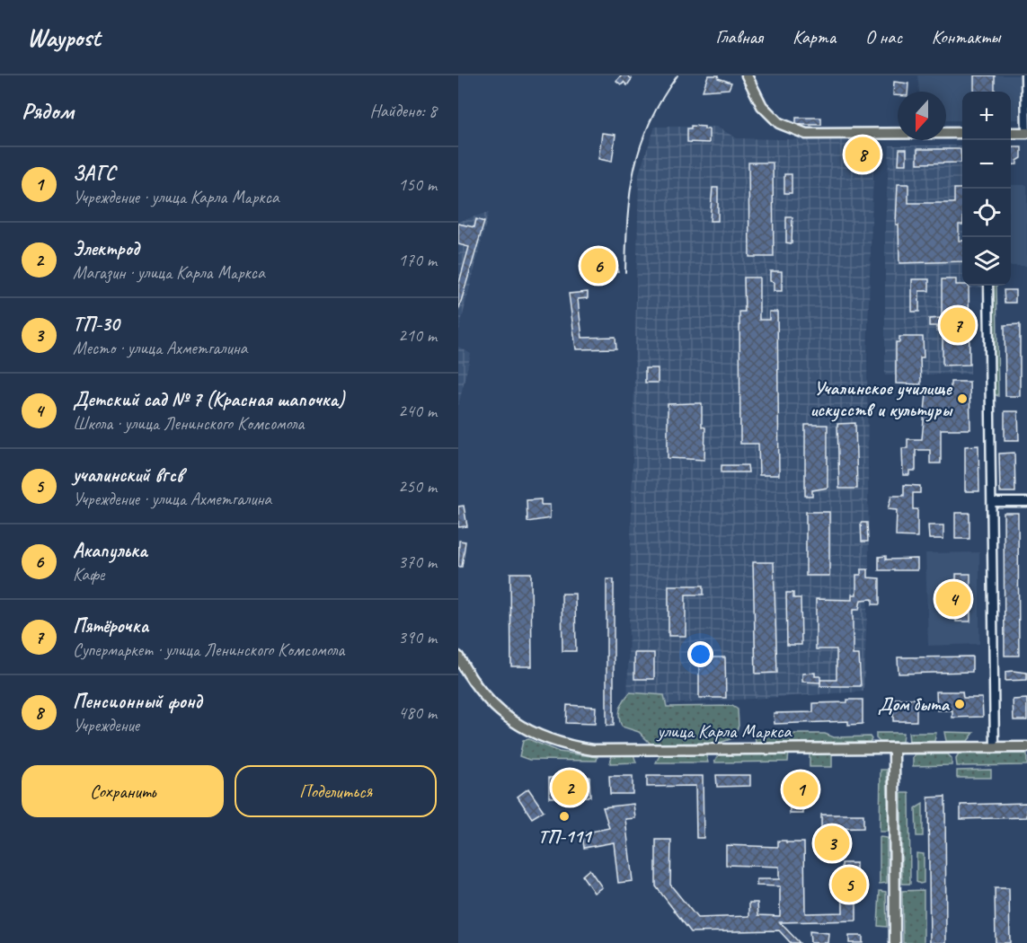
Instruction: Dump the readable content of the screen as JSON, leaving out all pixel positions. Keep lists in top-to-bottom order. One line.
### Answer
{"streets":{"main road":["улица Карла Маркса"]},"places":["Учалинское училище искусств и культуры","Дом быта","ТП-111"],"north":"bottom","page":{"header":"Waypost","nav":["Главная","Карта","О нас","Контакты"],"heading":["Рядом","Найдено: 8"],"map_buttons":["+","−"],"pins":["8","6","7","4","2","1","3","5"],"list":[{"mark":"1","name":"ЗАГС","note":"Учреждение · улица Карла Маркса","value":"150 m"},{"mark":"2","name":"Электрод","note":"Магазин · улица Карла Маркса","value":"170 m"},{"mark":"3","name":"ТП-30","note":"Место · улица Ахметгалина","value":"210 m"},{"mark":"4","name":"Детский сад № 7 (Красная шапочка)","note":"Школа · улица Ленинского Комсомола","value":"240 m"},{"mark":"5","name":"учалинский вгсв","note":"Учреждение · улица Ахметгалина","value":"250 m"},{"mark":"6","name":"Акапулька","note":"Кафе","value":"370 m"},{"mark":"7","name":"Пятёрочка","note":"Супермаркет · улица Ленинского Комсомола","value":"390 m"},{"mark":"8","name":"Пенсионный фонд","note":"Учреждение","value":"480 m"}],"buttons":["Сохранить","Поделиться"]}}
